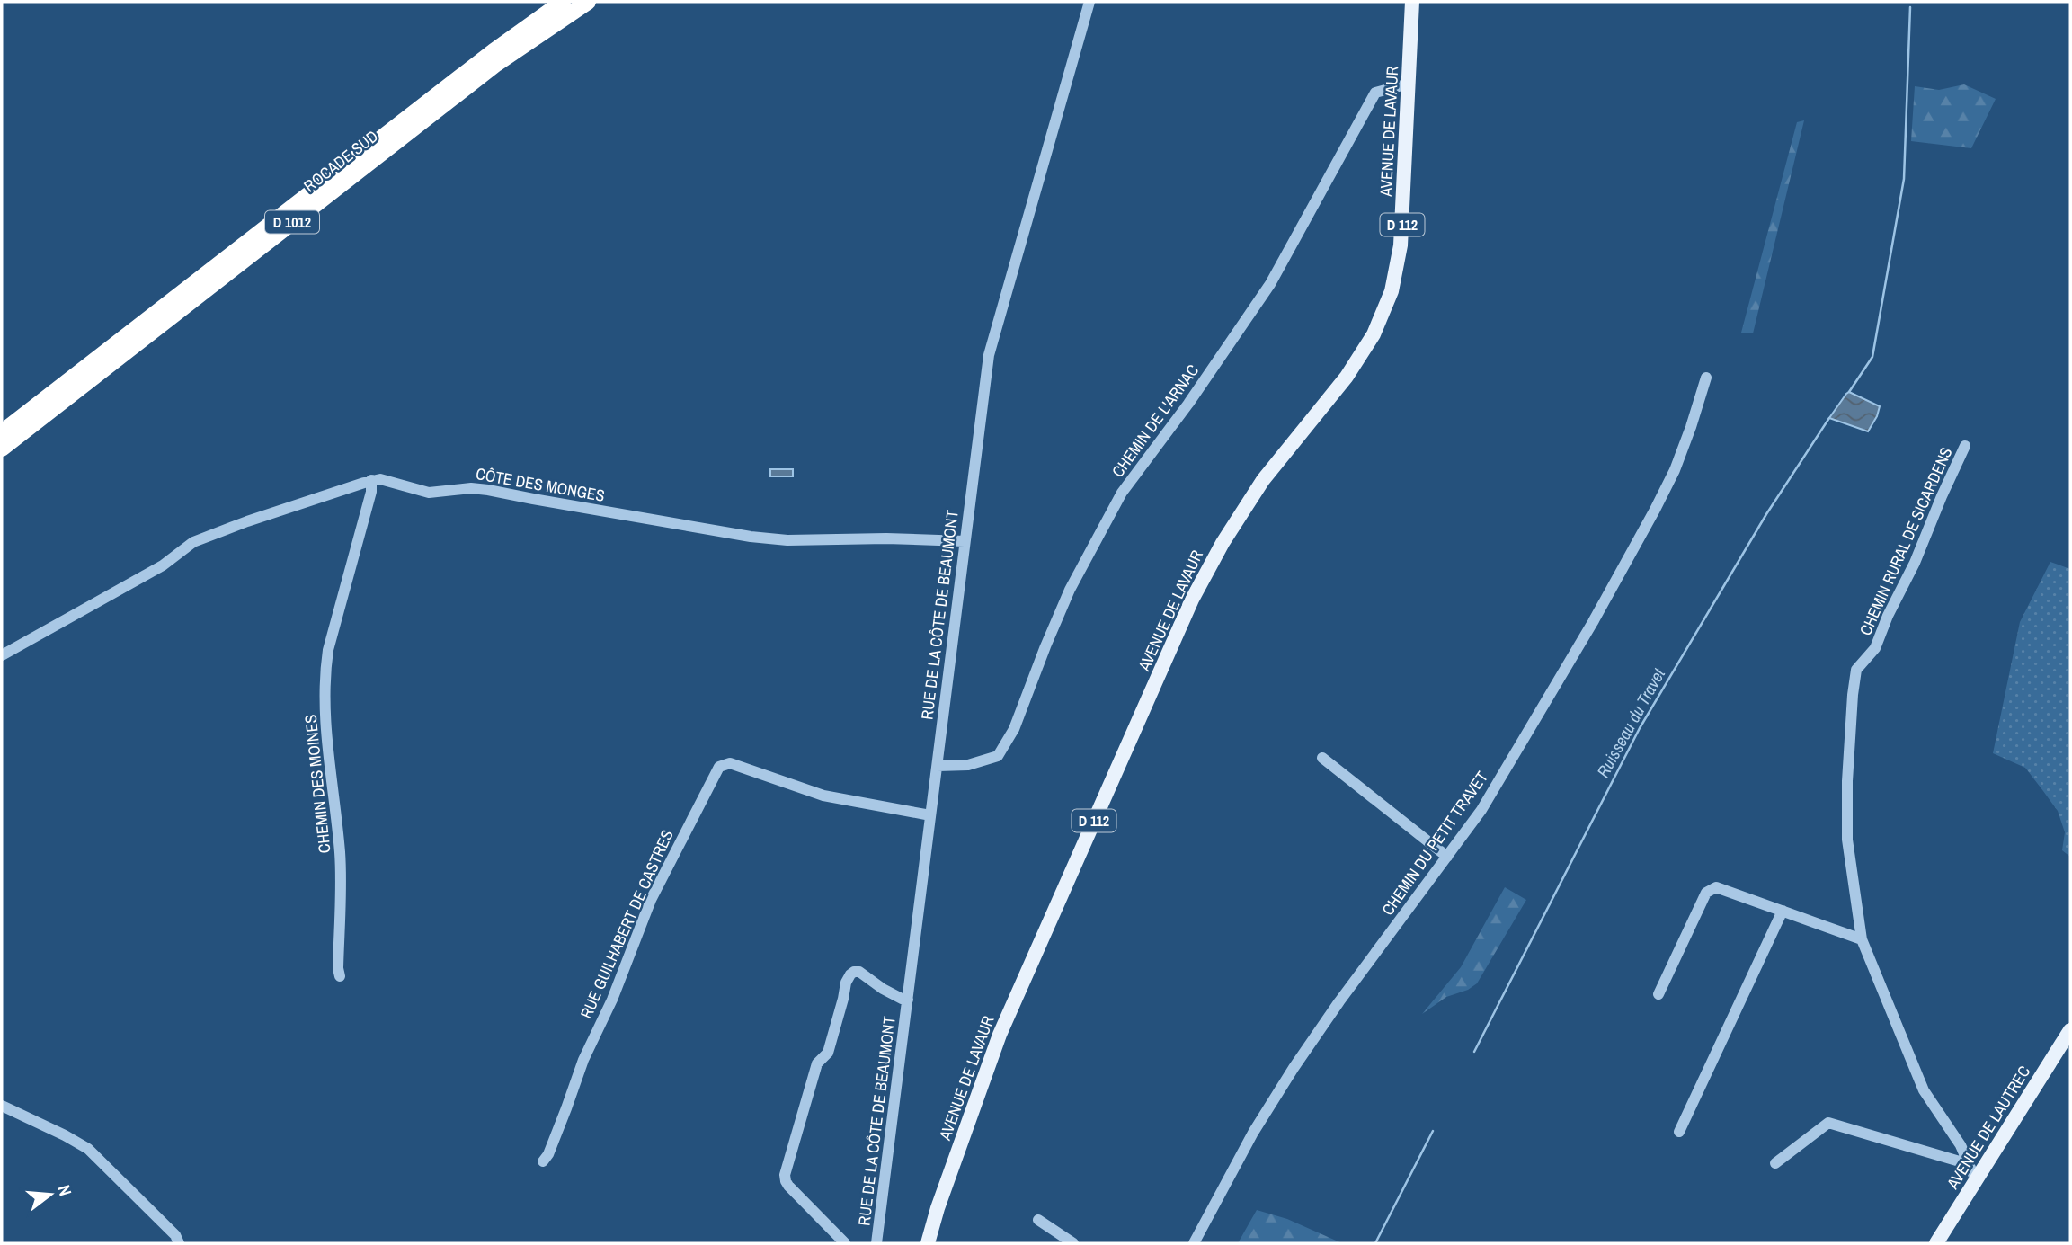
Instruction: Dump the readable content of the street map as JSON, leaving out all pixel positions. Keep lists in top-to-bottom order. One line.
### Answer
{"streets":{"highway":["ROCADE SUD","D 1012"],"main road":["AVENUE DE LAVAUR","D 112","AVENUE DE LAUTREC"],"street":["CHEMIN DE L'ARNAC","CÔTE DES MONGES","CHEMIN RURAL DE SICARDENS","RUE DE LA CÔTE DE BEAUMONT","CHEMIN DES MOINES","CHEMIN DU PETIT TRAVET","RUE GUILHABERT DE CASTRES"]},"crossings":[["AVENUE DE LAVAUR","CHEMIN DE L'ARNAC"],["CHEMIN DE L'ARNAC","RUE DE LA CÔTE DE BEAUMONT"],["CÔTE DES MONGES","RUE DE LA CÔTE DE BEAUMONT"],["CÔTE DES MONGES","CHEMIN DES MOINES"],["CHEMIN RURAL DE SICARDENS","AVENUE DE LAUTREC"],["RUE DE LA CÔTE DE BEAUMONT","RUE GUILHABERT DE CASTRES"]],"water":["Ruisseau du Travet"],"north":"right"}
